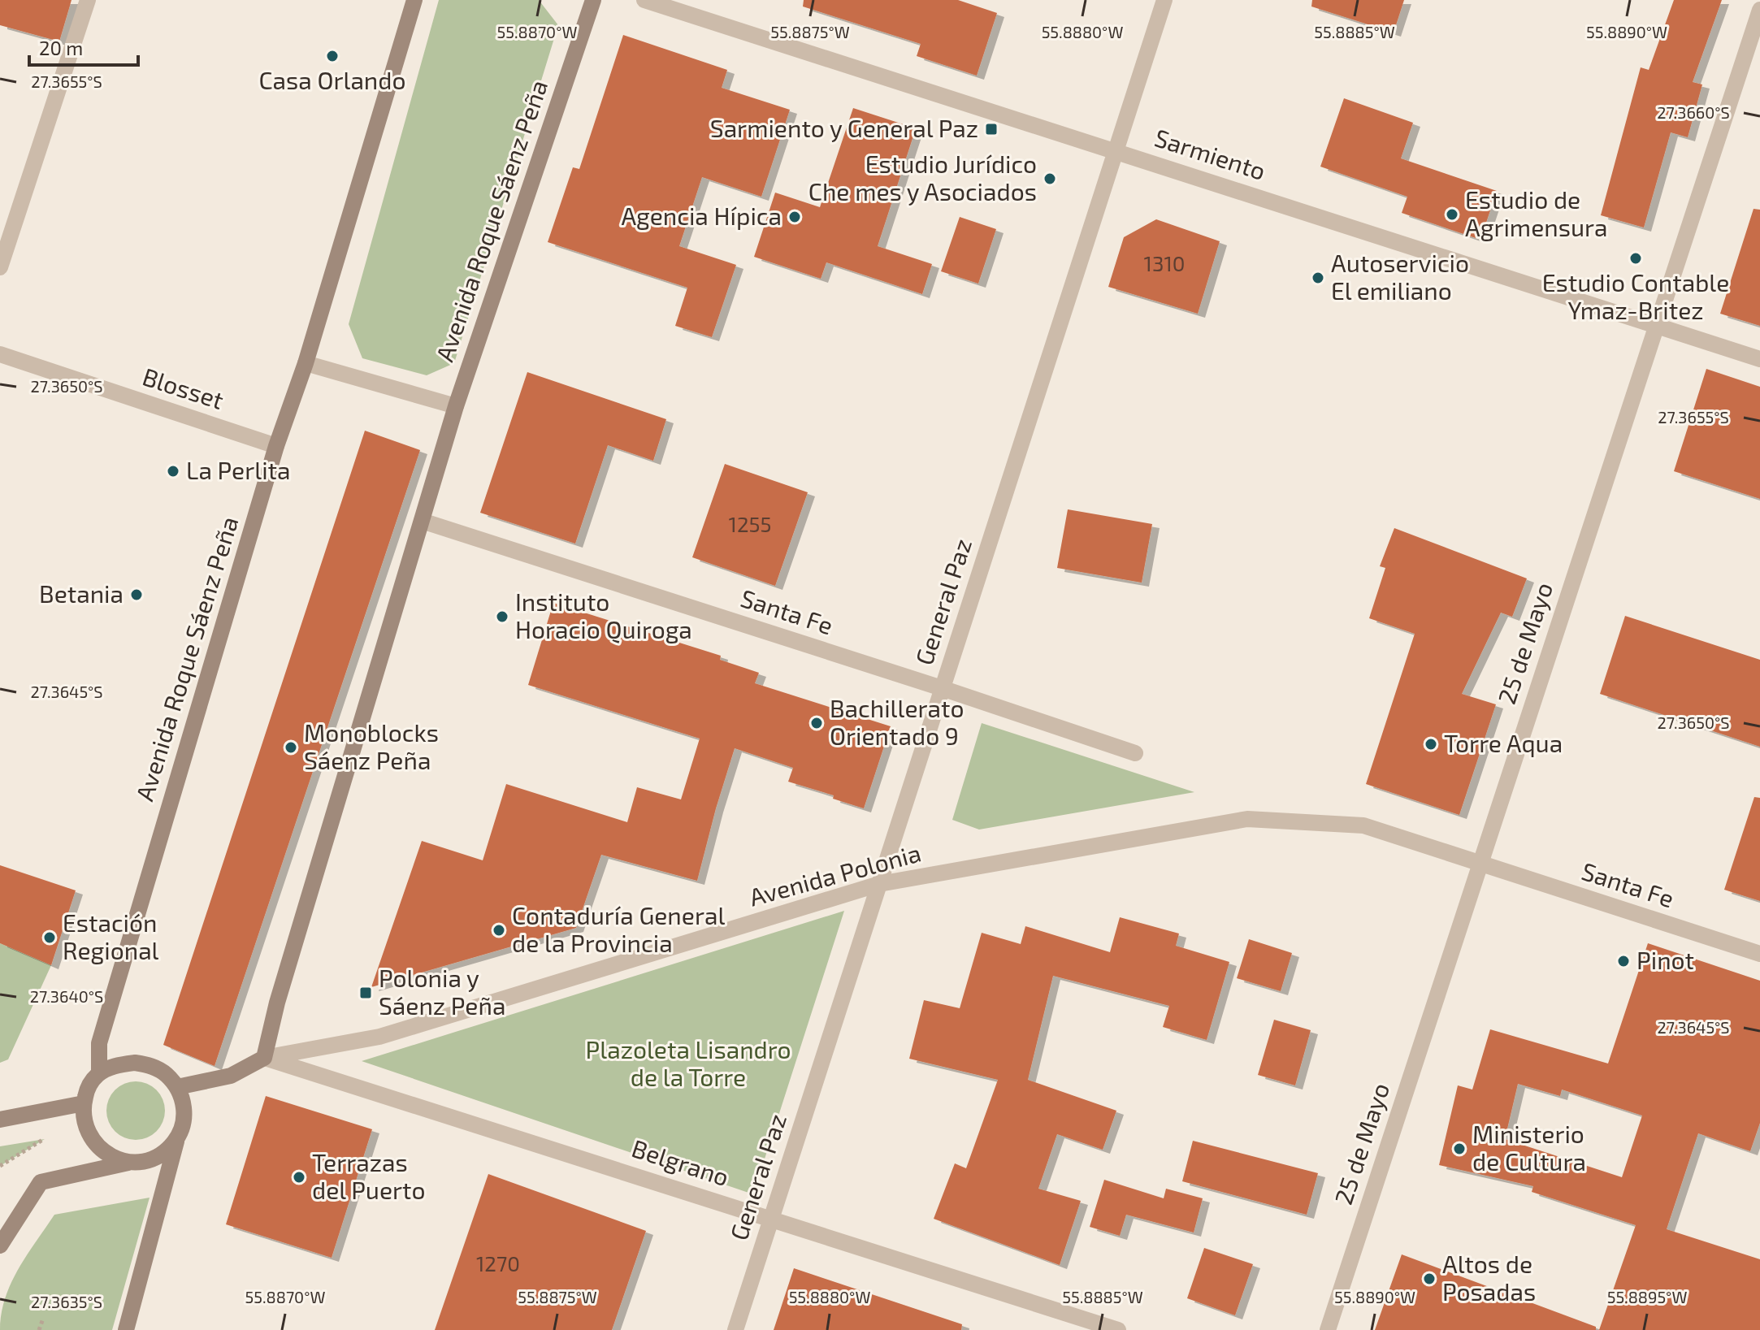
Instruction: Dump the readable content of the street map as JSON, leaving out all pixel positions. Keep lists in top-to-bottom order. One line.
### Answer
{"streets":{"main road":["Avenida Roque Sáenz Peña","Avenida Polonia"],"street":["Sarmiento","Blosset","General Paz","Santa Fe","25 de Mayo","Belgrano"]},"crossings":[["Sarmiento","General Paz"],["Sarmiento","25 de Mayo"],["Avenida Roque Sáenz Peña","Blosset"],["Avenida Roque Sáenz Peña","Santa Fe"],["Avenida Roque Sáenz Peña","Avenida Polonia"],["Avenida Roque Sáenz Peña","Belgrano"],["General Paz","Santa Fe"],["General Paz","Avenida Polonia"],["General Paz","Belgrano"],["Santa Fe","25 de Mayo"],["Santa Fe","Avenida Polonia"],["25 de Mayo","Avenida Polonia"],["Avenida Polonia","Belgrano"]],"parks":["Plazoleta Lisandro de la Torre"],"places":{"other":["Casa Orlando","Estudio Jurídico Che mes y Asociados","Estudio de Agrimensura","Agencia Hípica","Estudio Contable Ymaz-Britez","Autoservicio El emiliano","La Perlita","Betania","Instituto Horacio Quiroga","Bachillerato Orientado 9","Torre Aqua","Monoblocks Sáenz Peña","Contaduría General de la Provincia","Estación Regional","Pinot","Ministerio de Cultura","Terrazas del Puerto","Altos de Posadas"],"transit":["Sarmiento y General Paz","Polonia y Sáenz Peña"]},"house_numbers":["1310","1255","1270"],"scale_bar":"20 m","coordinates":["55.8870°W","55.8875°W","55.8880°W","55.8885°W","55.8890°W","27.3655°S","27.3660°S","27.3650°S","27.3645°S","27.3640°S","55.8895°W","27.3635°S"]}
